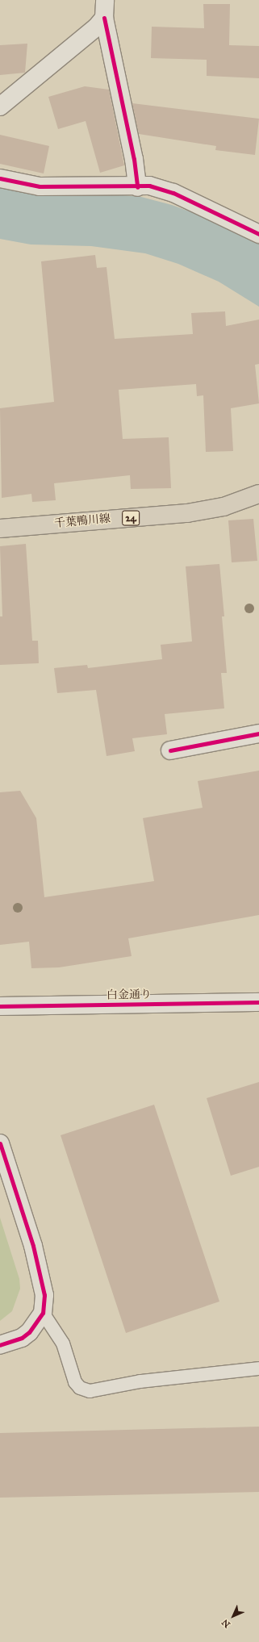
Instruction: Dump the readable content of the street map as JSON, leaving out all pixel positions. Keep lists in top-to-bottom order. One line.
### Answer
{"streets":{"main road":["24","千葉鴨川線"],"street":["白金通り"]},"north":"bottom left"}
